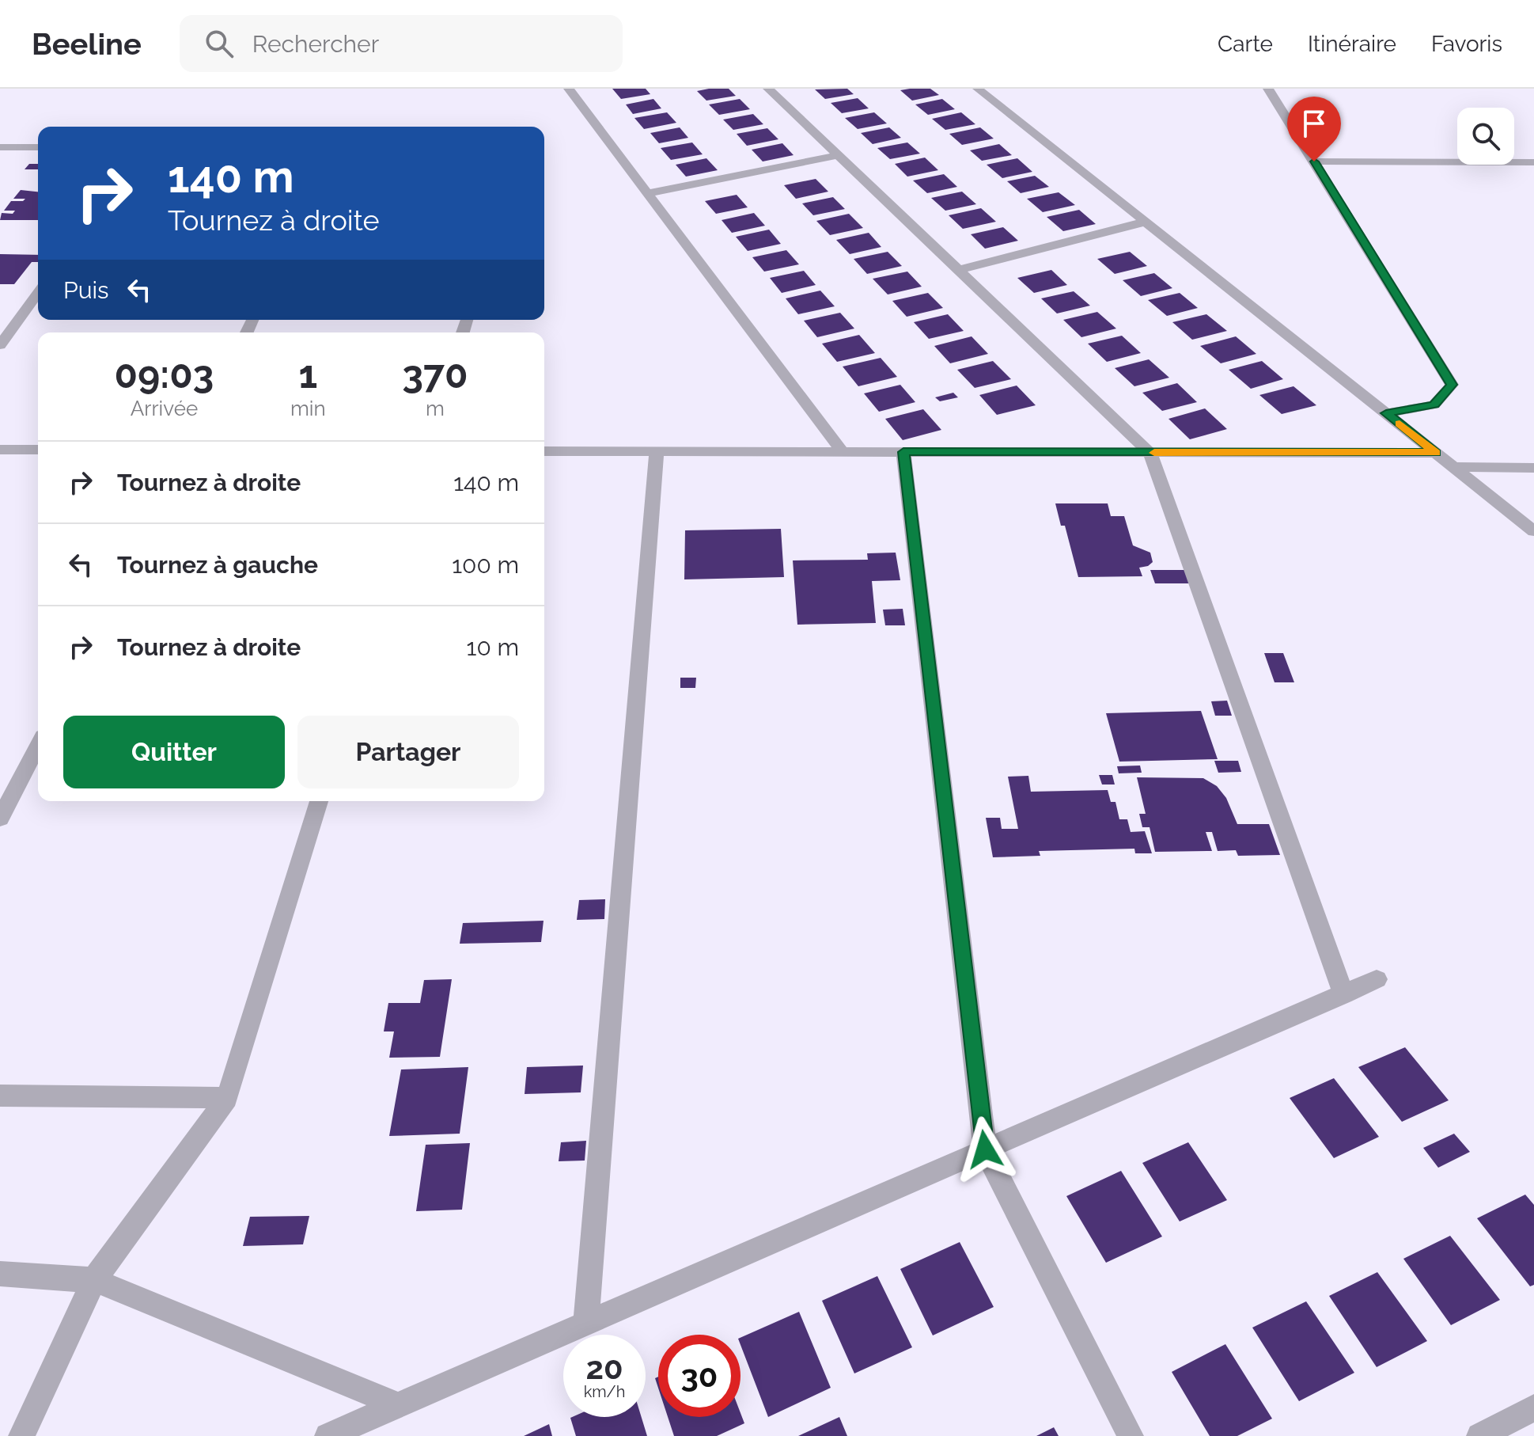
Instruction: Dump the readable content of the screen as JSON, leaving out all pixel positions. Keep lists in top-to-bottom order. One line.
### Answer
{"page":{"header":"Beeline","search":"Rechercher","nav":["Carte","Itinéraire","Favoris"],"turn":["140 m","Tournez à droite"],"then":"Puis","eta":["09:03","Arrivée","1","min","370","m"],"list":[{"name":"Tournez à droite","value":"140 m"},{"name":"Tournez à gauche","value":"100 m"},{"name":"Tournez à droite","value":"10 m"}],"buttons":["Quitter","Partager"],"speed":"20 km/h","limit":"30"}}
